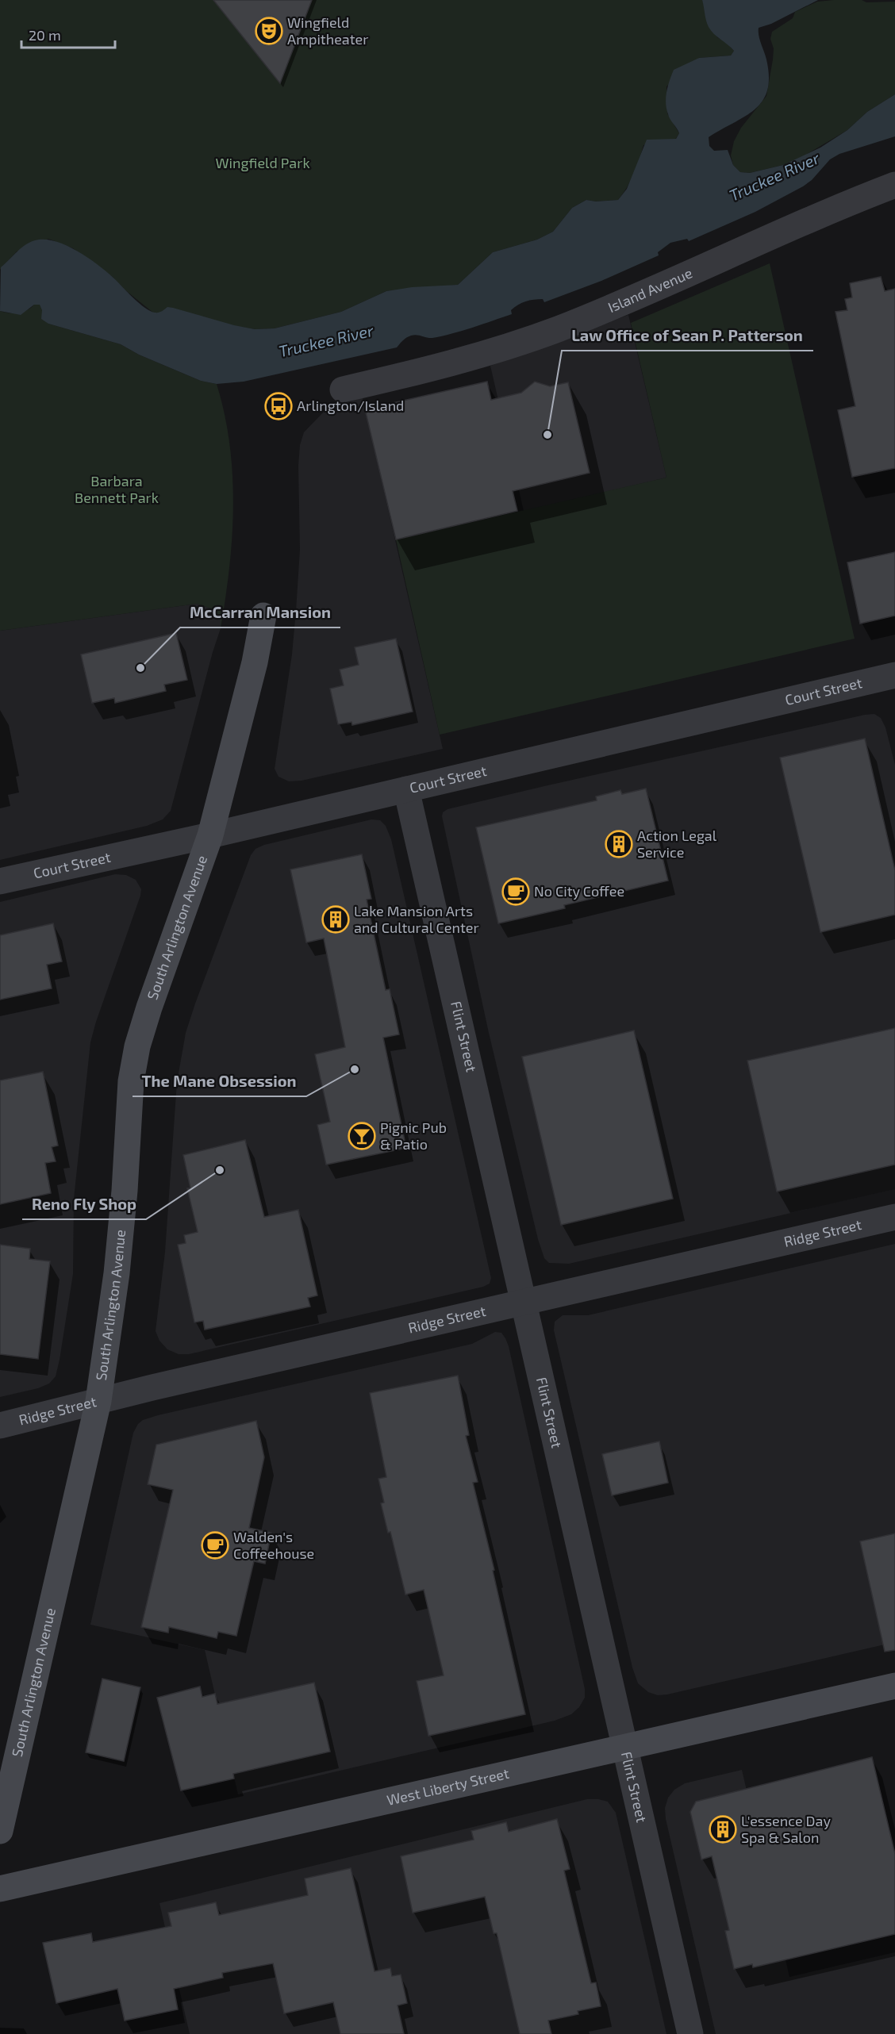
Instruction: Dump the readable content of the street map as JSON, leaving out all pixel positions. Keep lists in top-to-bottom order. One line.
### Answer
{"streets":{"main road":["South Arlington Avenue","West Liberty Street"],"street":["Island Avenue","Court Street","Flint Street","Ridge Street"]},"crossings":[["Court Street","South Arlington Avenue"],["Court Street","Flint Street"],["South Arlington Avenue","Ridge Street"],["Flint Street","Ridge Street"],["Flint Street","West Liberty Street"]],"water":["Truckee River"],"parks":["Wingfield Park","Barbara Bennett Park"],"places":{"theatre":["Wingfield Ampitheater"],"bus stop":["Arlington/Island"],"other":["Law Office of Sean P. Patterson","McCarran Mansion","The Mane Obsession","Reno Fly Shop"],"building":["Action Legal Service","Lake Mansion Arts and Cultural Center","L'essence Day Spa & Salon"],"cafe":["No City Coffee","Walden's Coffeehouse"],"bar":["Pignic Pub & Patio"]},"scale_bar":"20 m"}
